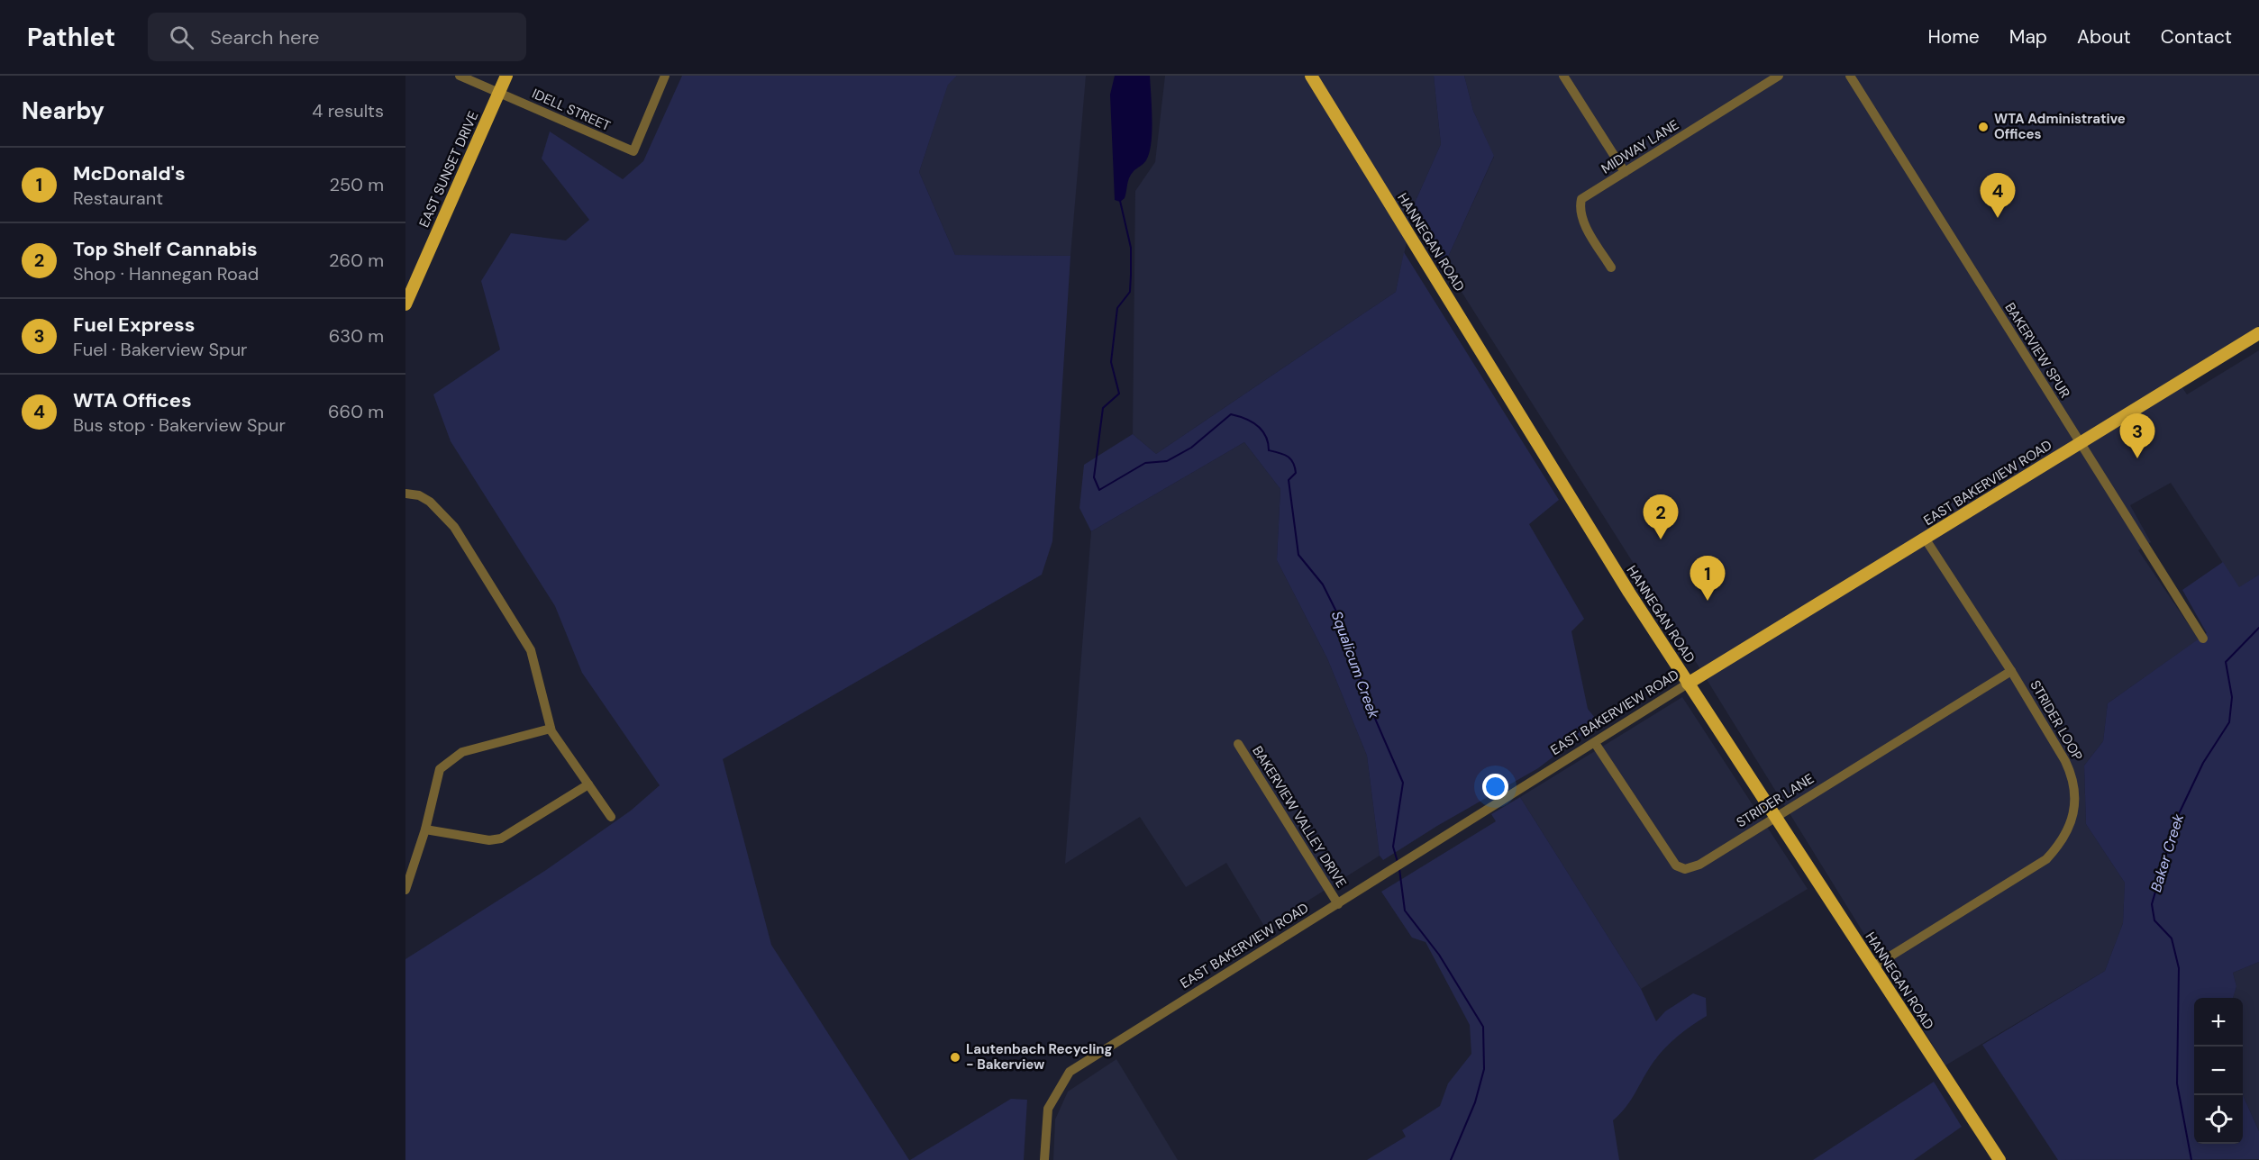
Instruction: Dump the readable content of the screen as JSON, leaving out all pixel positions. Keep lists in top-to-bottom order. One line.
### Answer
{"streets":{"main road":["EAST SUNSET DRIVE","HANNEGAN ROAD","EAST BAKERVIEW ROAD"],"street":["IDELL STREET","MIDWAY LANE","BAKERVIEW SPUR","STRIDER LOOP","STRIDER LANE","BAKERVIEW VALLEY DRIVE"]},"crossings":[["IDELL STREET","EAST SUNSET DRIVE"],["HANNEGAN ROAD","EAST BAKERVIEW ROAD"],["HANNEGAN ROAD","STRIDER LOOP"],["HANNEGAN ROAD","STRIDER LANE"],["BAKERVIEW SPUR","EAST BAKERVIEW ROAD"],["EAST BAKERVIEW ROAD","STRIDER LOOP"],["EAST BAKERVIEW ROAD","STRIDER LANE"],["EAST BAKERVIEW ROAD","BAKERVIEW VALLEY DRIVE"],["STRIDER LOOP","STRIDER LANE"]],"water":["Squalicum Creek","Baker Creek"],"places":["WTA Administrative Offices","Lautenbach Recycling - Bakerview"],"page":{"header":"Pathlet","search":"Search here","nav":["Home","Map","About","Contact"],"heading":["Nearby","4 results"],"list":[{"mark":"1","name":"McDonald's","note":"Restaurant","value":"250 m"},{"mark":"2","name":"Top Shelf Cannabis","note":"Shop · Hannegan Road","value":"260 m"},{"mark":"3","name":"Fuel Express","note":"Fuel · Bakerview Spur","value":"630 m"},{"mark":"4","name":"WTA Offices","note":"Bus stop · Bakerview Spur","value":"660 m"}],"pins":["4","3","2","1"],"map_buttons":["+","−"]}}
